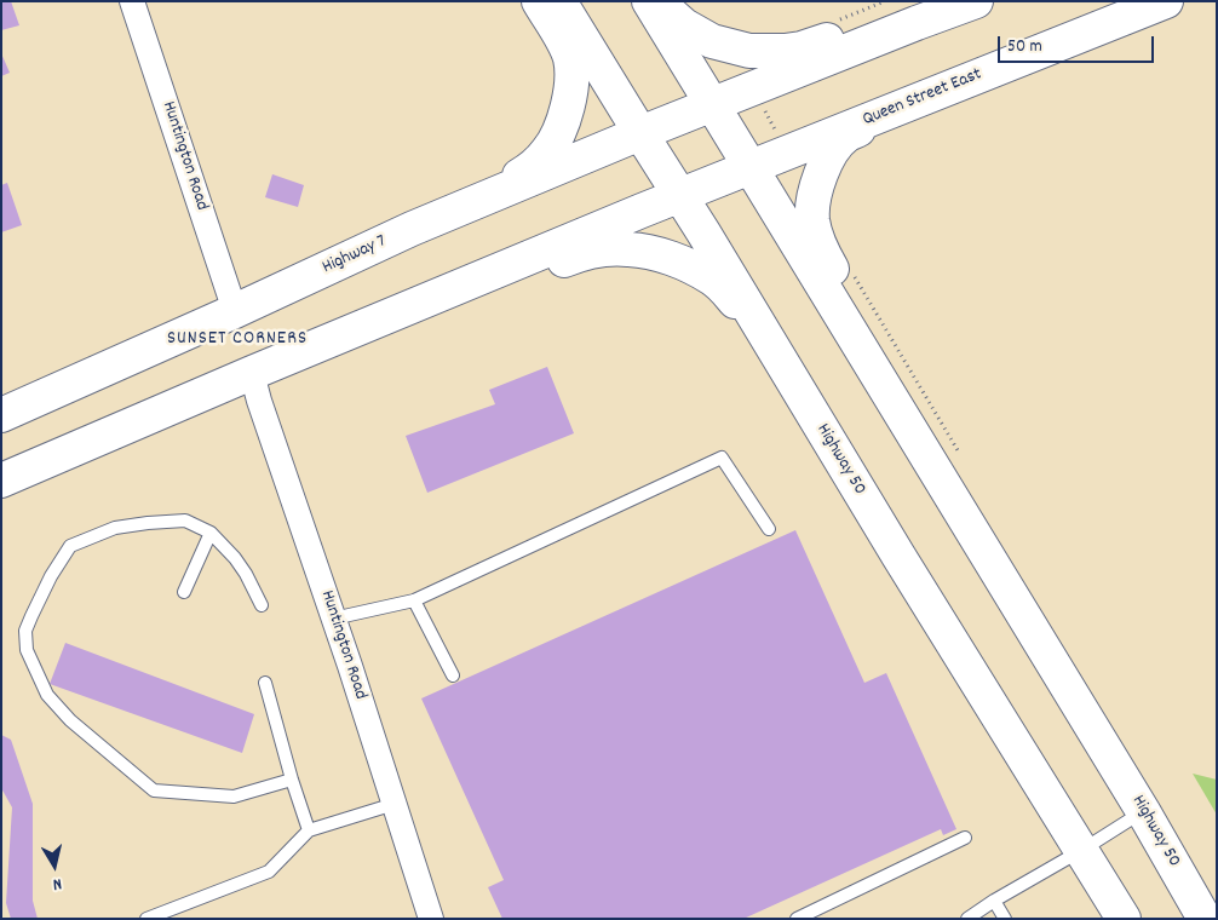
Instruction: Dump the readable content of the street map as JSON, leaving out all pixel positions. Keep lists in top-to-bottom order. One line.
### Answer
{"streets":{"main road":["Queen Street East","Highway 7","Highway 50"],"street":["Huntington Road"]},"crossings":[["Queen Street East","Highway 50"],["Huntington Road","Highway 7"],["Highway 7","Highway 50"]],"districts":["SUNSET CORNERS"],"scale_bar":"50 m","north":"bottom"}
